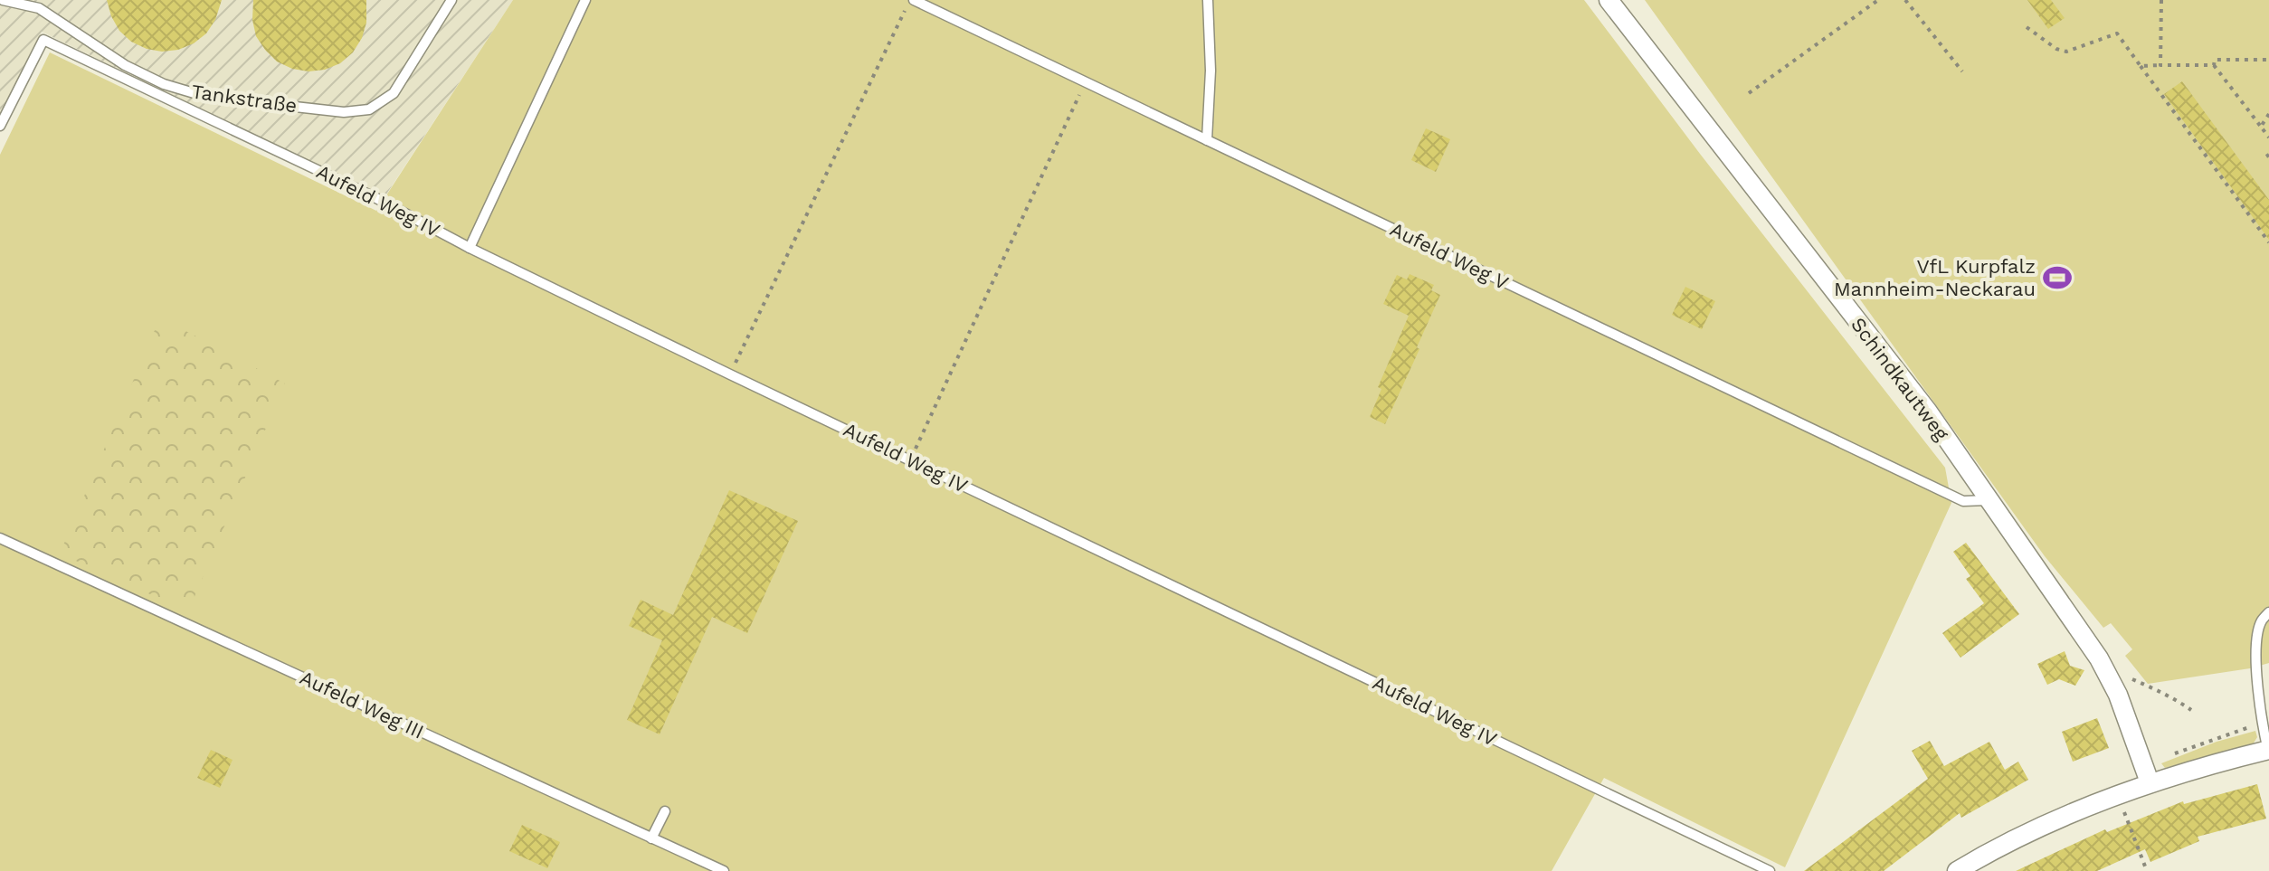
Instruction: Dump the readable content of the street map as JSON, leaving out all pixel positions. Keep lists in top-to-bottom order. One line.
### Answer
{"streets":{"street":["Schindkautweg"],"lane":["Tankstraße","Aufeld Weg IV","Aufeld Weg V","Aufeld Weg III"]},"crossings":[["Aufeld Weg V","Schindkautweg"]],"places":{"sports":["VfL Kurpfalz Mannheim-Neckarau"]}}
